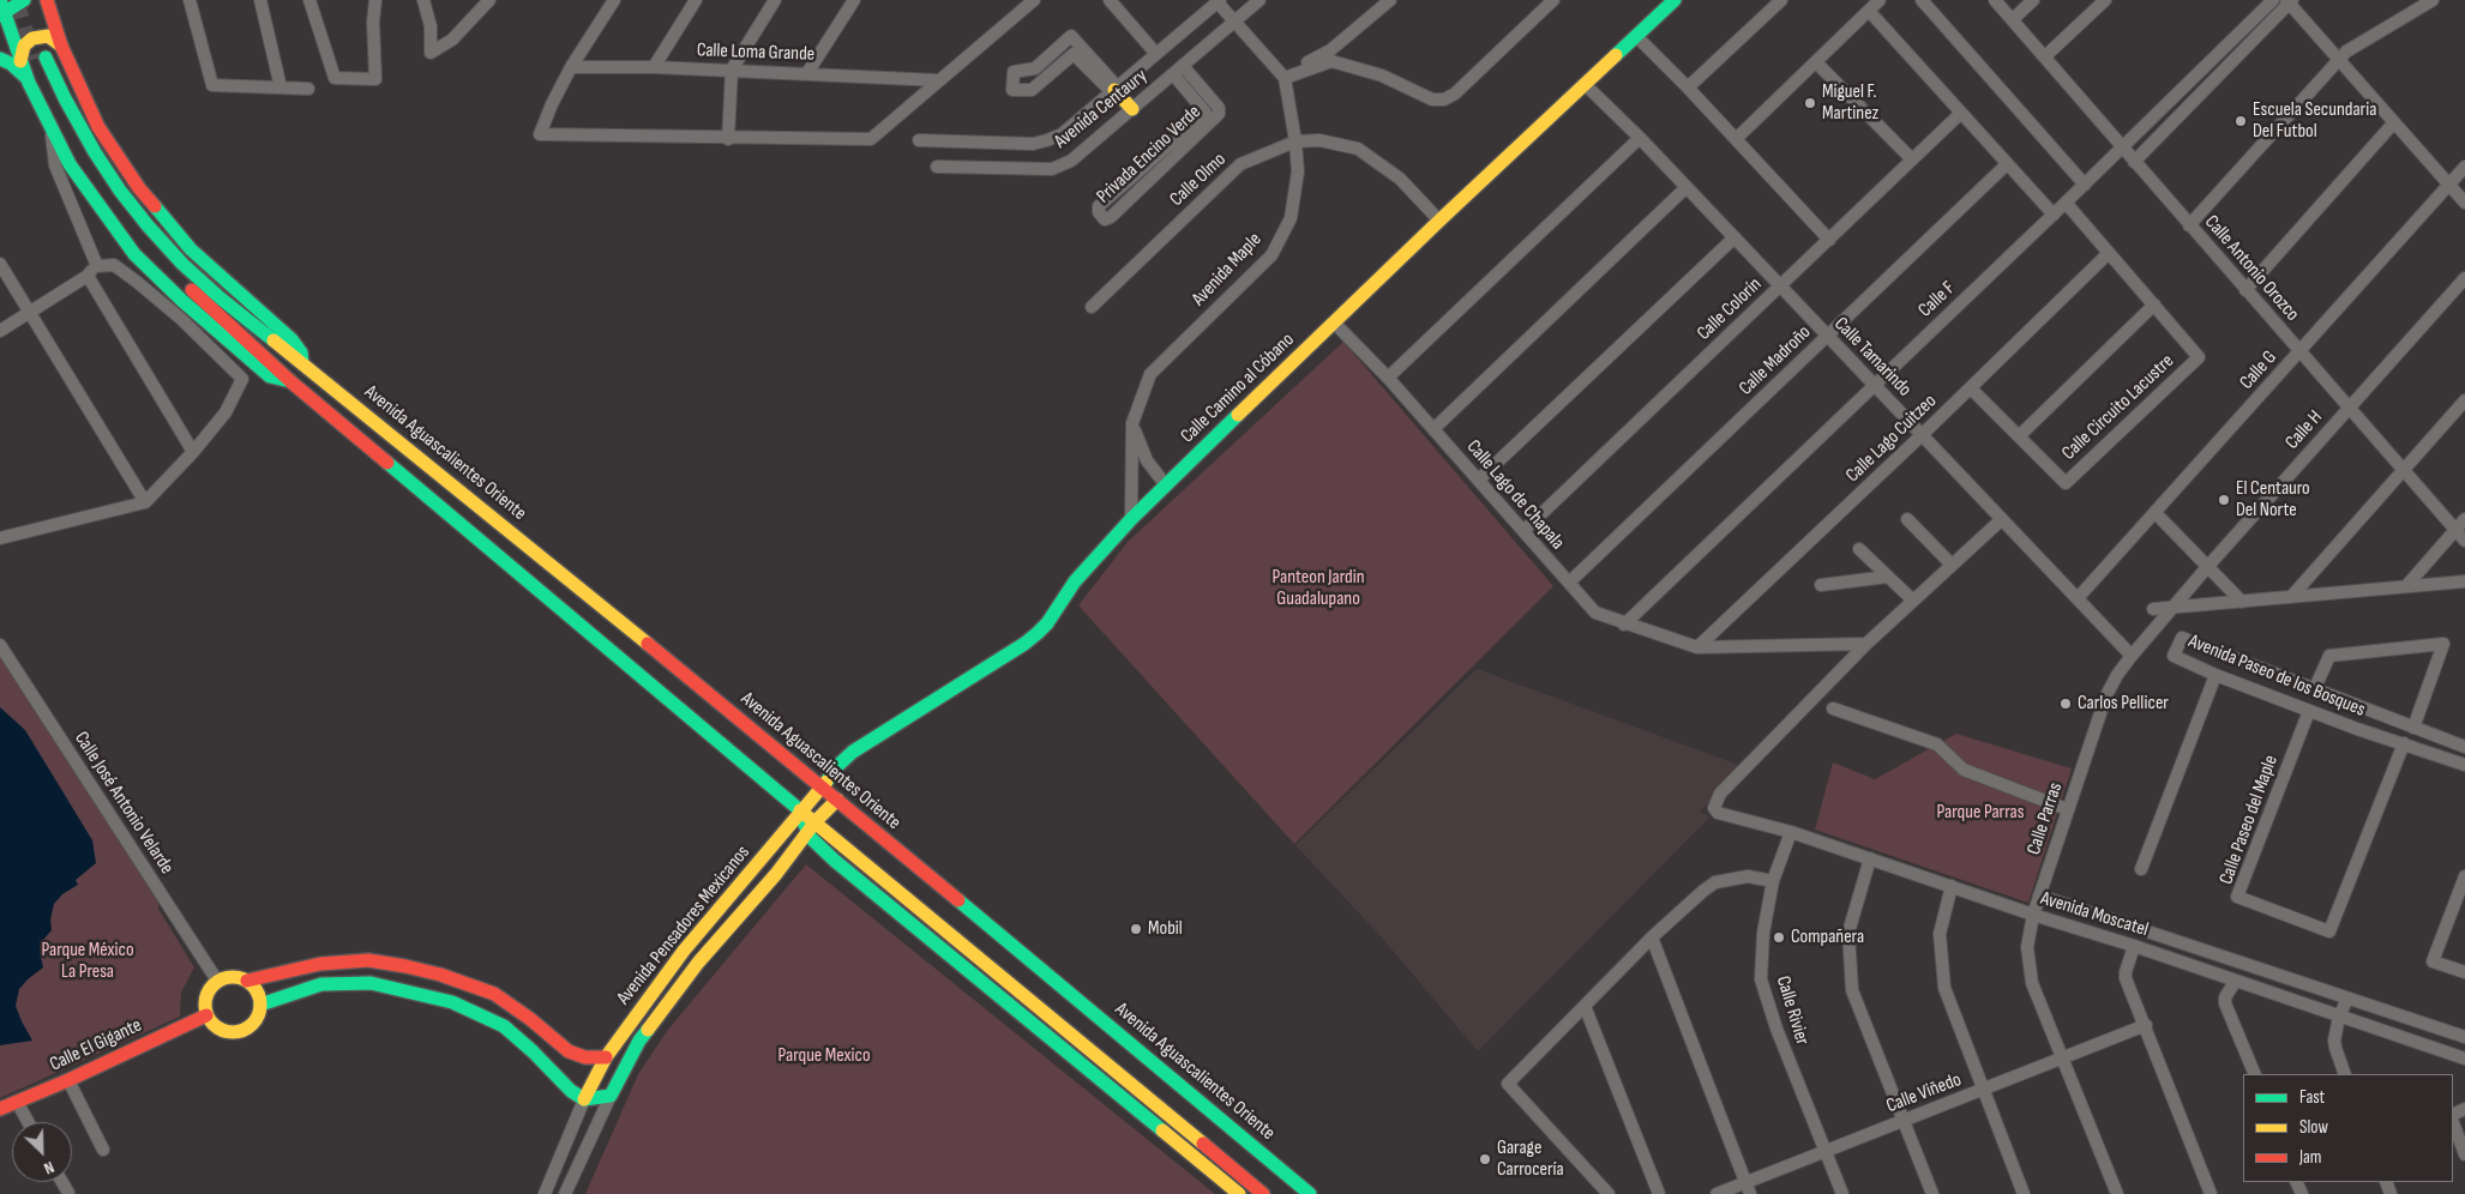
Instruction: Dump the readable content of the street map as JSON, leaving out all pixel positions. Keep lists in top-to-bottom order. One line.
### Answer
{"streets":{"main road":["Calle Camino al Cóbano","Avenida Aguascalientes Oriente","Avenida Pensadores Mexicanos","Calle El Gigante"],"street":["Calle Loma Grande","Avenida Centaury","Privada Encino Verde","Calle Olmo","Calle Antonio Orozco","Avenida Maple","Calle F","Calle Colorín","Calle Tamarindo","Calle Madroño","Calle G","Calle Circuito Lacustre","Calle H","Calle Lago Cuitzeo","Calle Lago de Chapala","Avenida Paseo de los Bosques","Calle José Antonio Velarde","Calle Parras","Calle Paseo del Maple","Avenida Moscatel","Calle Rivier","Calle Viñedo"]},"crossings":[["Avenida Centaury","Privada Encino Verde"],["Calle Olmo","Avenida Maple"],["Calle Olmo","Calle Camino al Cóbano"],["Calle Antonio Orozco","Calle F"],["Calle Antonio Orozco","Calle G"],["Calle Antonio Orozco","Calle H"],["Avenida Maple","Calle Camino al Cóbano"],["Calle F","Calle Tamarindo"],["Calle F","Calle Circuito Lacustre"],["Calle F","Calle Lago de Chapala"],["Calle Colorín","Calle Tamarindo"],["Calle Colorín","Calle Lago de Chapala"],["Calle Tamarindo","Calle Madroño"],["Calle Tamarindo","Calle G"],["Calle Tamarindo","Calle Camino al Cóbano"],["Calle Tamarindo","Calle Lago Cuitzeo"],["Calle Tamarindo","Calle Parras"],["Calle Madroño","Calle Lago de Chapala"],["Calle Camino al Cóbano","Avenida Aguascalientes Oriente"],["Calle Camino al Cóbano","Calle Lago de Chapala"],["Calle Camino al Cóbano","Avenida Pensadores Mexicanos"],["Calle Circuito Lacustre","Calle Lago Cuitzeo"],["Calle H","Calle Parras"],["Calle Lago Cuitzeo","Calle Lago de Chapala"],["Avenida Aguascalientes Oriente","Avenida Pensadores Mexicanos"],["Calle Lago de Chapala","Avenida Moscatel"],["Avenida Paseo de los Bosques","Calle Paseo del Maple"],["Calle José Antonio Velarde","Calle El Gigante"],["Calle Parras","Avenida Moscatel"],["Calle Parras","Calle Viñedo"],["Avenida Moscatel","Calle Rivier"],["Calle Rivier","Calle Viñedo"]],"parks":["Panteon Jardin Guadalupano","Parque Parras","Parque México La Presa","Parque Mexico"],"places":["Miguel F. Martinez","Escuela Secundaria Del Futbol","El Centauro Del Norte","Carlos Pellicer","Mobil","Compañera","Garage Carrocería"],"legend":["Fast","Slow","Jam"],"north":"bottom right"}
